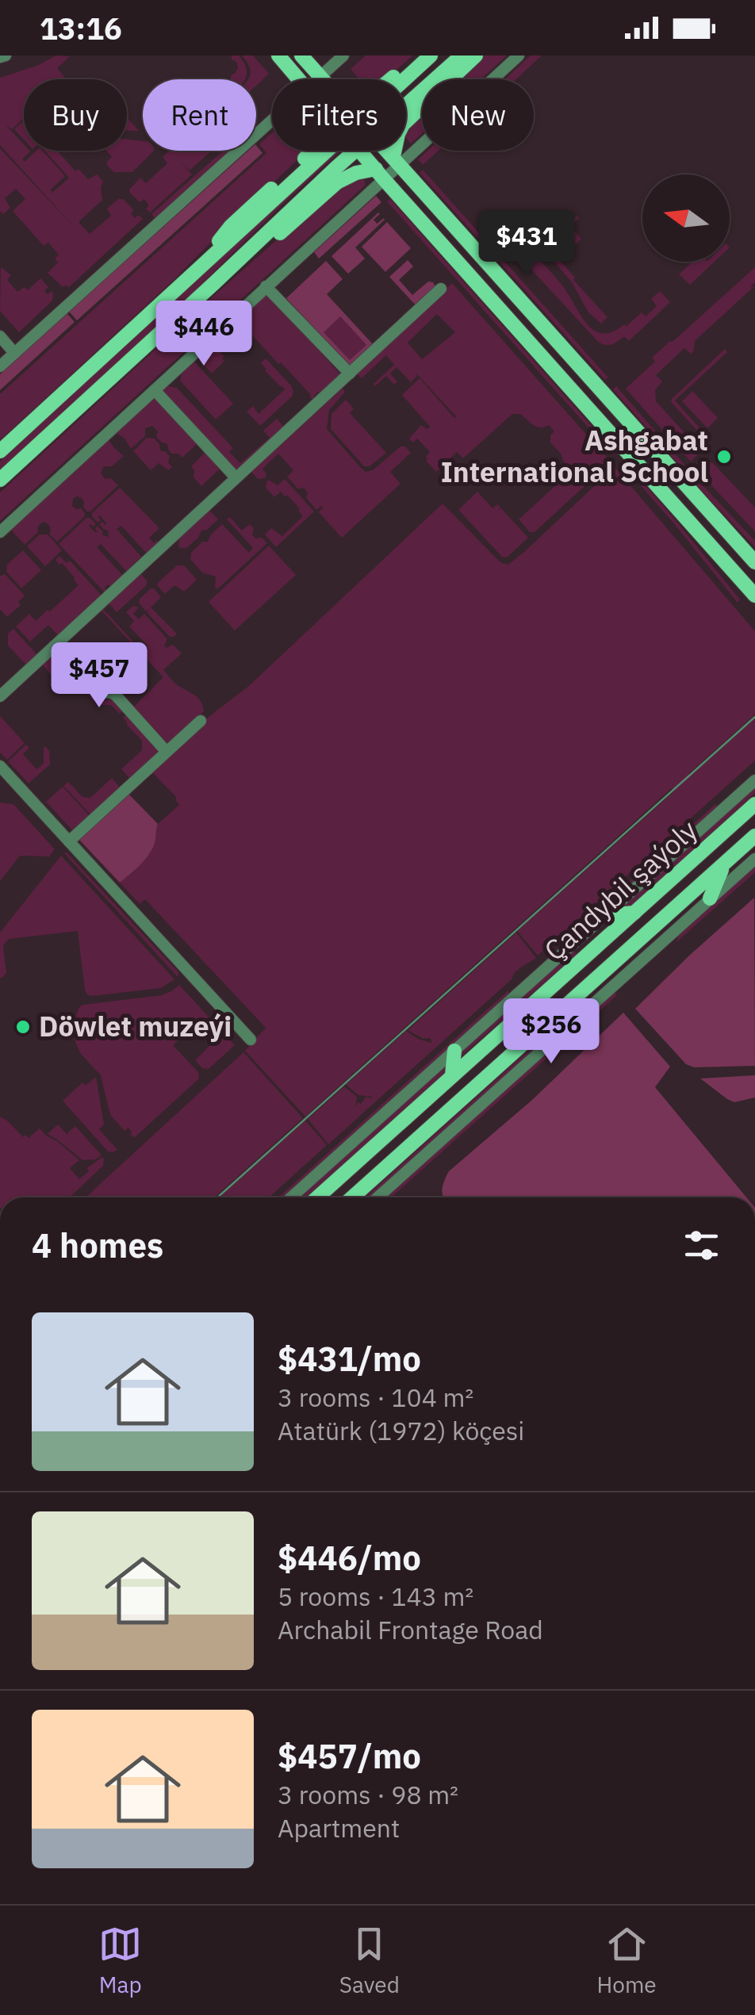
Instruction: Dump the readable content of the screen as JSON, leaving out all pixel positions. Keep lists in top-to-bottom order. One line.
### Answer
{"streets":{"main road":["Çandybil şaýoly"]},"places":["Ashgabat International School","Döwlet muzeýi"],"north":"left","page":{"status":"13:16","chip":["Buy","Rent","Filters","New"],"price":["$431","$446","$457","$256"],"heading":"4 homes","list":[{"name":"$431/mo","note":"3 rooms · 104 m² · Atatürk (1972) köçesi"},{"name":"$446/mo","note":"5 rooms · 143 m² · Archabil Frontage Road"},{"name":"$457/mo","note":"3 rooms · 98 m² · Apartment"}],"tabs":["Map","Saved","Home"]}}
